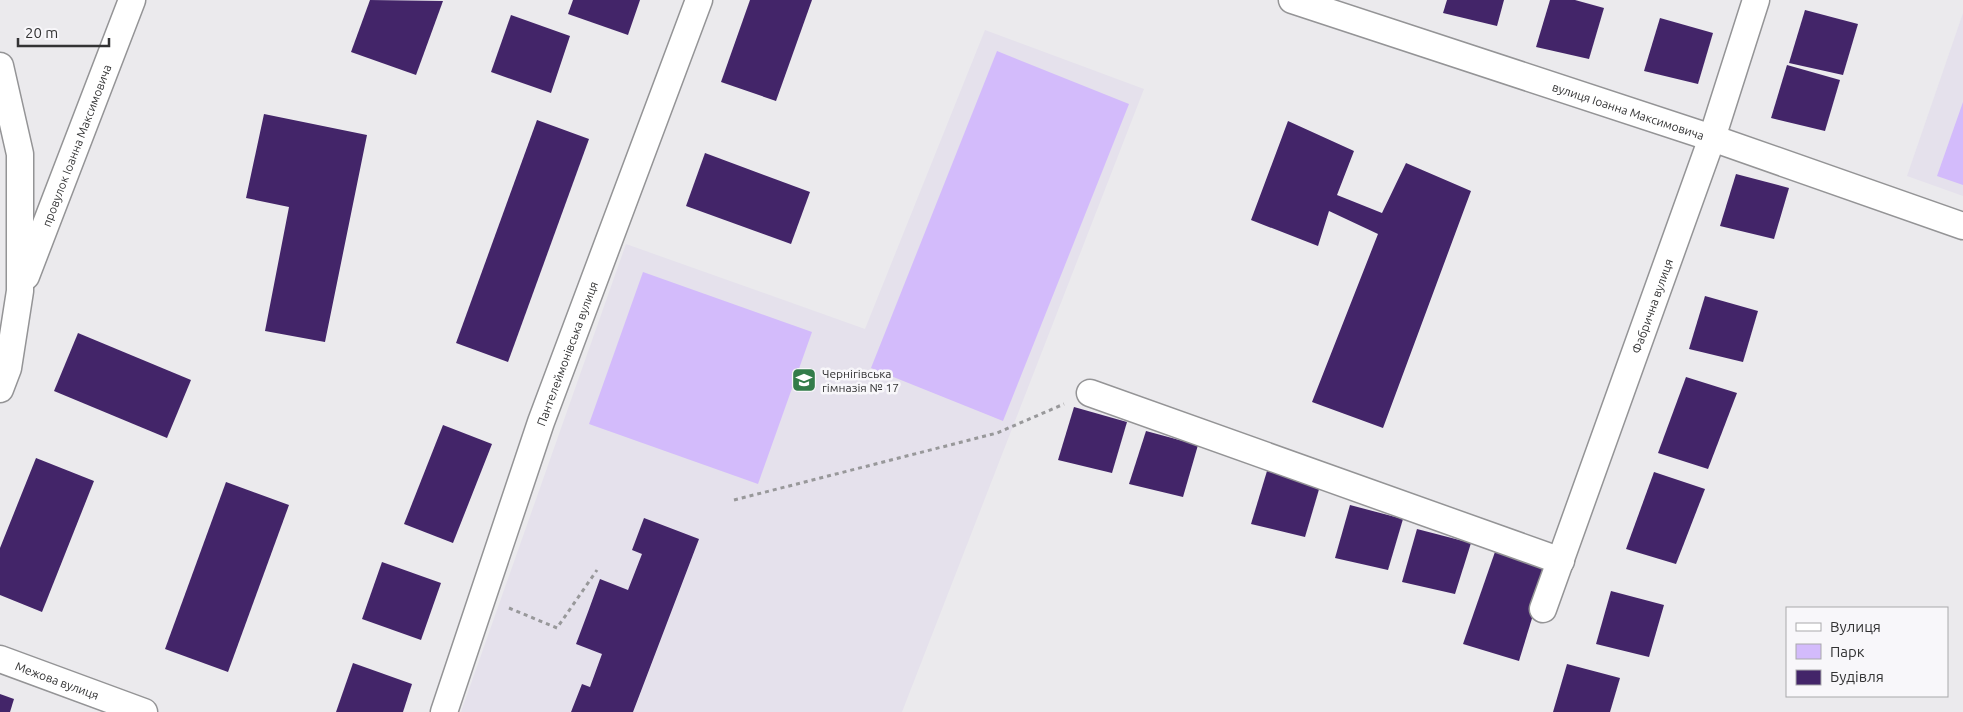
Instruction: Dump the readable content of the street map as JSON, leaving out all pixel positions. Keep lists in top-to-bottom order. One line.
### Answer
{"streets":{"street":["вулиця Іоанна Максимовича","провулок Іоанна Максимовича","Фабрична вулиця","Пантелеймонівська вулиця","Межова вулиця"]},"crossings":[["вулиця Іоанна Максимовича","Фабрична вулиця"]],"places":{"school or university":["Чернігівська гімназія № 17"]},"legend":["Вулиця","Парк","Будівля"],"scale_bar":"20 m"}
